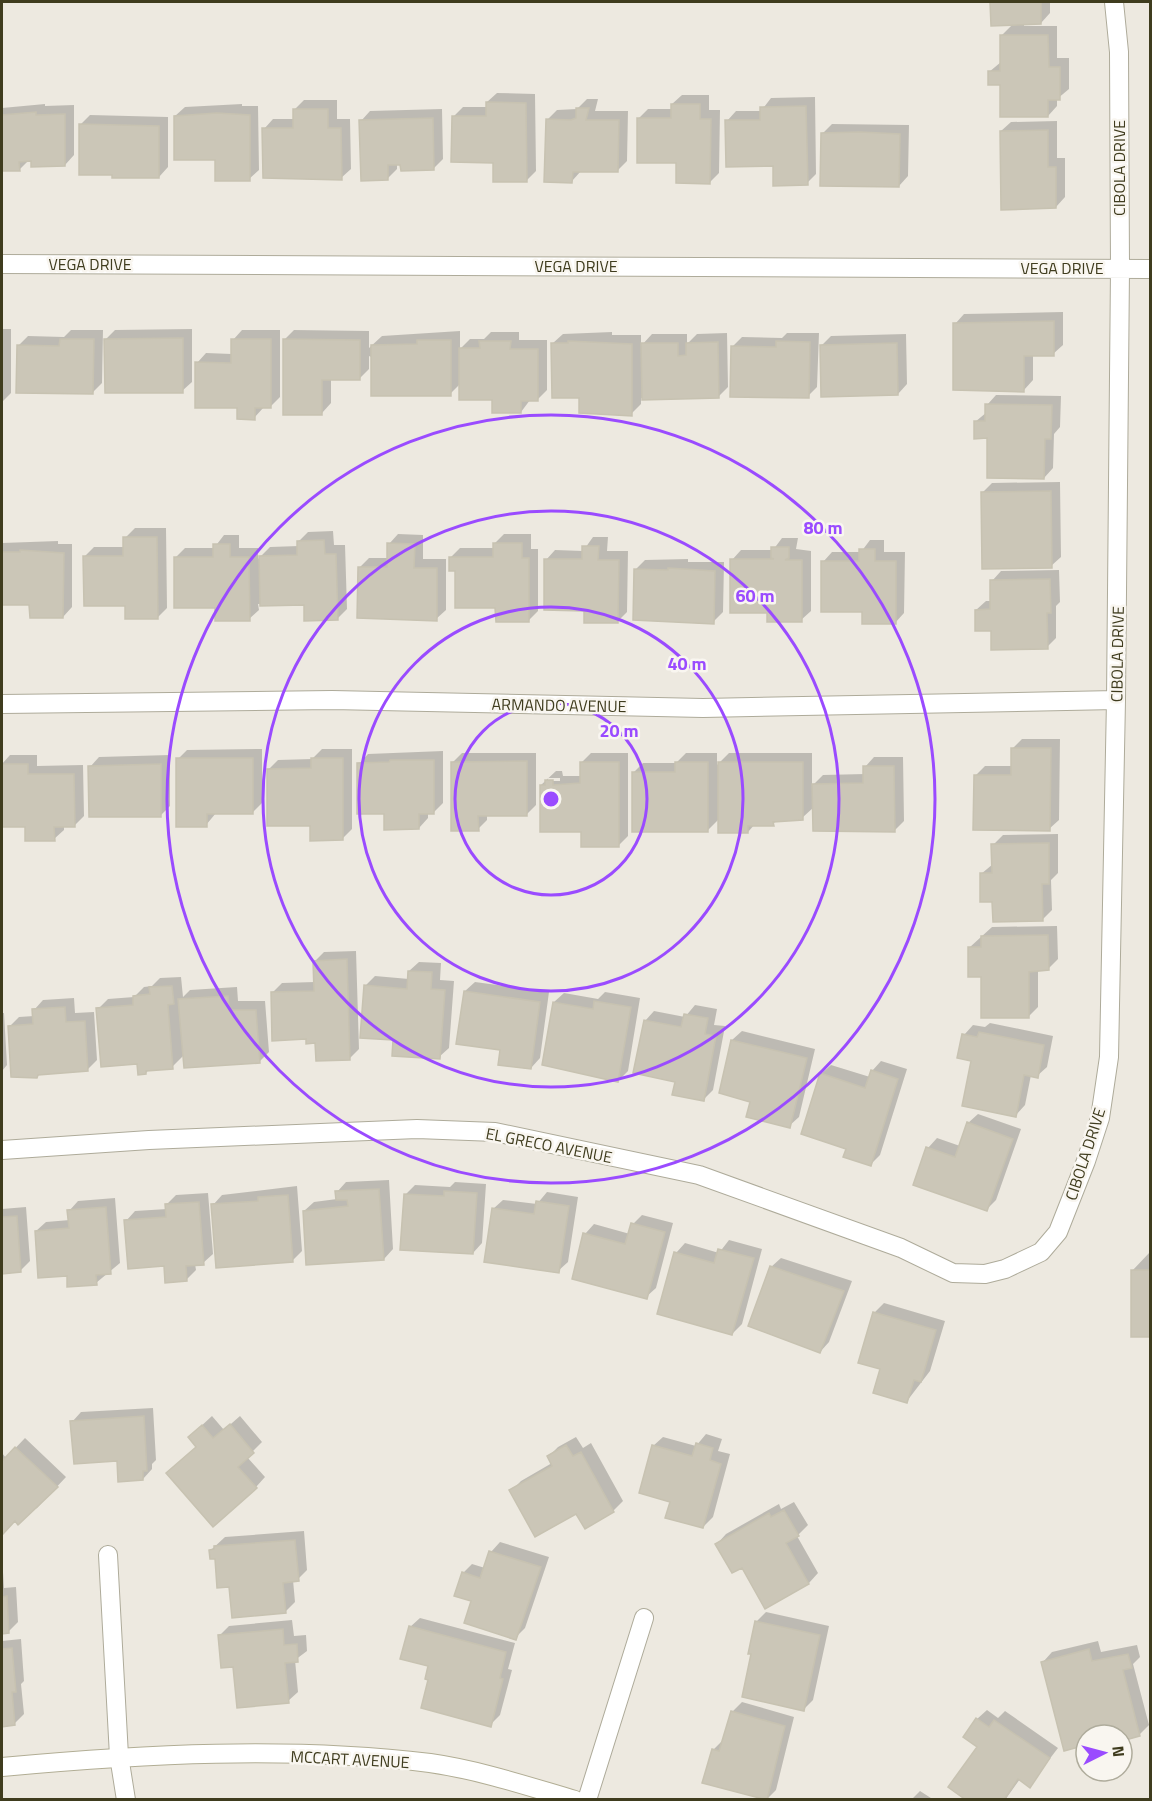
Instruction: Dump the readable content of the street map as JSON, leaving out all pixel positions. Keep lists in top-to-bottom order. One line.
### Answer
{"streets":{"street":["CIBOLA DRIVE","VEGA DRIVE","ARMANDO AVENUE","EL GRECO AVENUE","MCCART AVENUE"]},"crossings":[["CIBOLA DRIVE","VEGA DRIVE"],["CIBOLA DRIVE","ARMANDO AVENUE"],["CIBOLA DRIVE","EL GRECO AVENUE"]],"north":"right","rings":["80 m","60 m","40 m","20 m"]}
